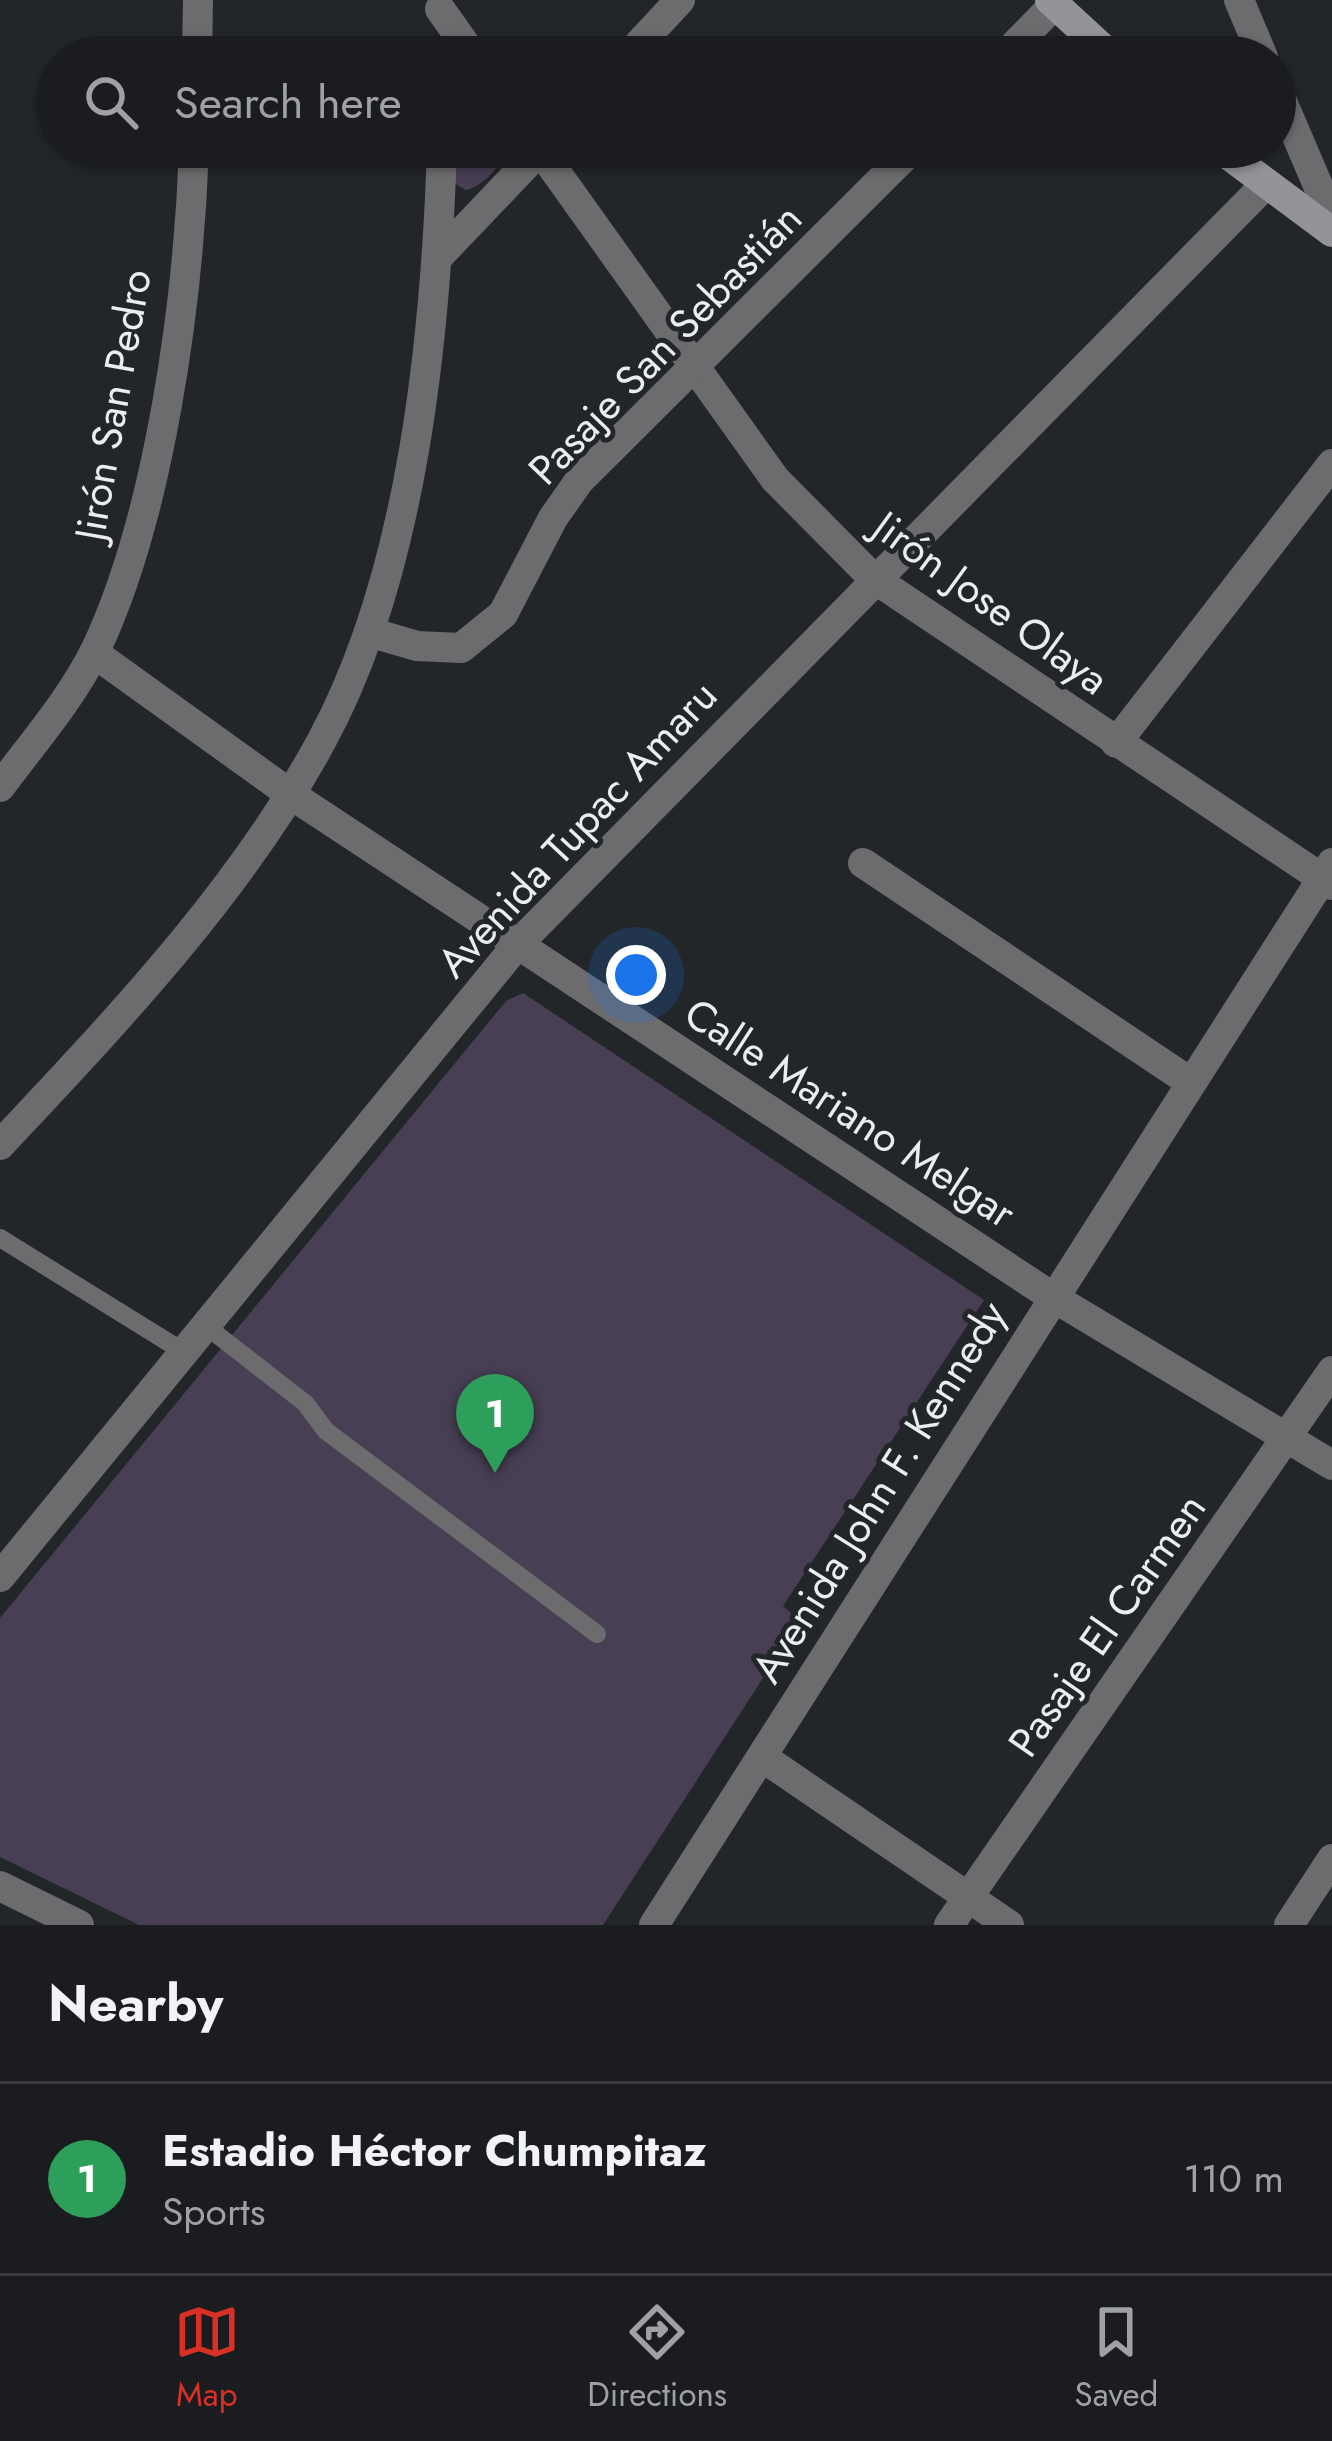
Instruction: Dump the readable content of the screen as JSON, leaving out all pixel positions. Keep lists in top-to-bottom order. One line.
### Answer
{"streets":{"street":["Pasaje San Sebastián","Jirón San Pedro","Jirón Jose Olaya","Avenida Tupac Amaru","Calle Mariano Melgar","Avenida John F. Kennedy","Pasaje El Carmen"]},"crossings":[["Pasaje San Sebastián","Jirón Jose Olaya"],["Jirón San Pedro","Calle Mariano Melgar"],["Jirón Jose Olaya","Avenida Tupac Amaru"],["Jirón Jose Olaya","Avenida John F. Kennedy"],["Avenida Tupac Amaru","Calle Mariano Melgar"],["Calle Mariano Melgar","Avenida John F. Kennedy"],["Calle Mariano Melgar","Pasaje El Carmen"]],"page":{"search":"Search here","pins":"1","heading":"Nearby","list":[{"mark":"1","name":"Estadio Héctor Chumpitaz","note":"Sports","value":"110 m"}],"nav":["Map","Directions","Saved"]}}
